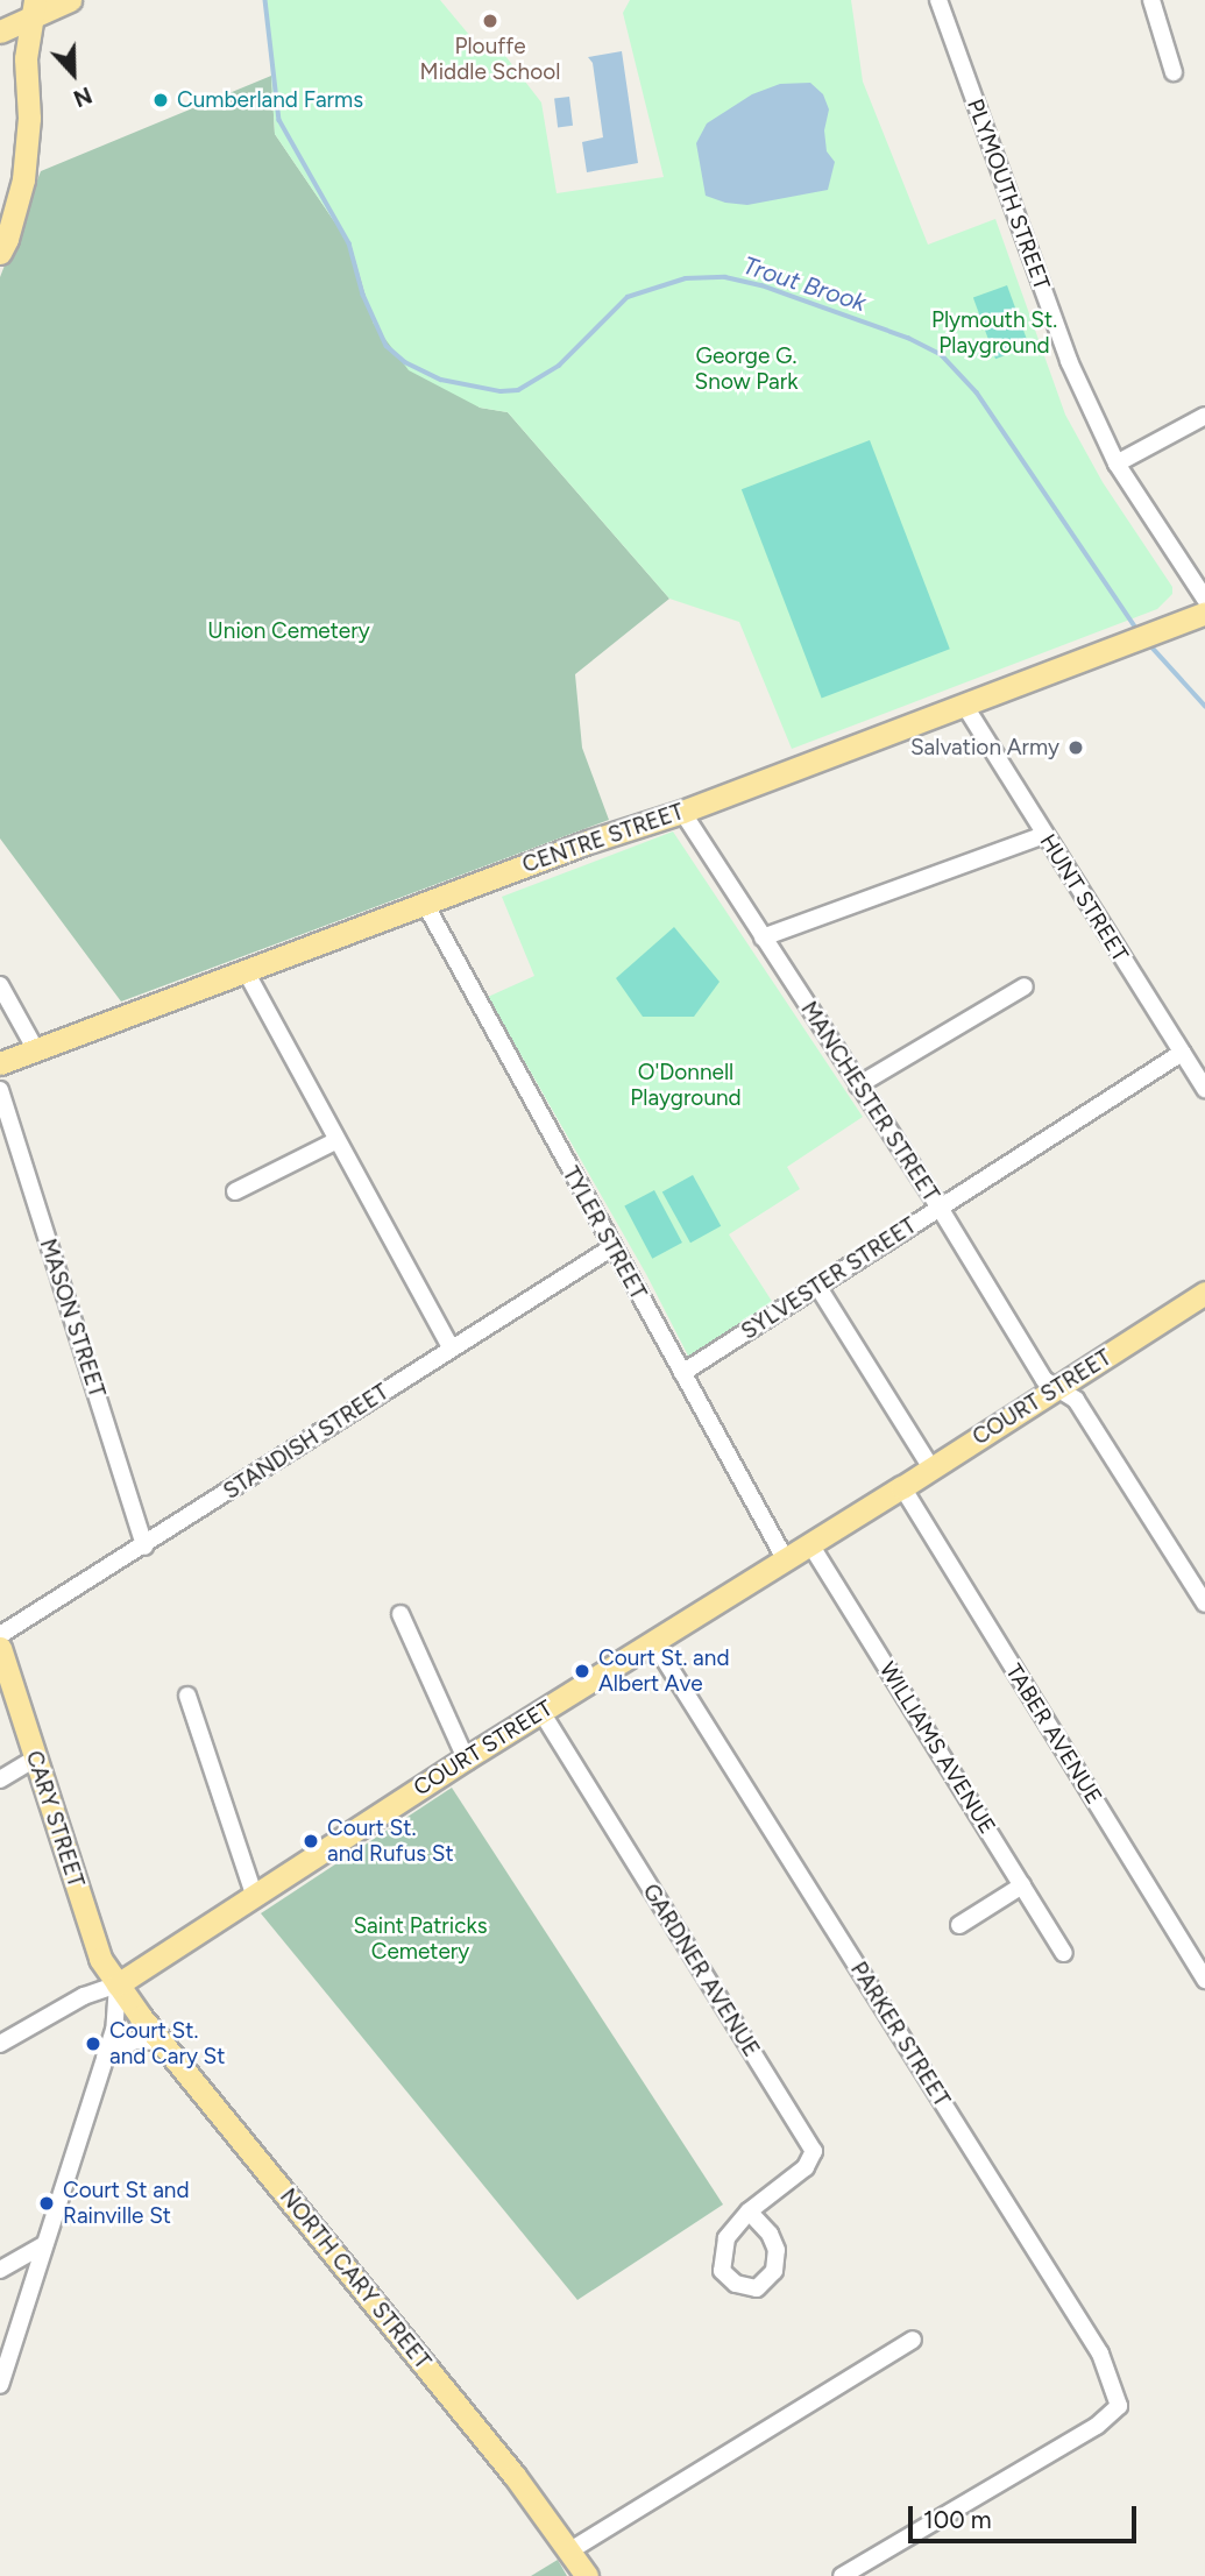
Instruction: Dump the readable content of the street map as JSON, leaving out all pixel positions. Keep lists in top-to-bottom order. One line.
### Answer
{"streets":{"main road":["CENTRE STREET","COURT STREET","CARY STREET","NORTH CARY STREET"],"street":["PLYMOUTH STREET","HUNT STREET","MANCHESTER STREET","TYLER STREET","SYLVESTER STREET","MASON STREET","STANDISH STREET","TABER AVENUE","WILLIAMS AVENUE","GARDNER AVENUE","PARKER STREET"]},"crossings":[["CENTRE STREET","HUNT STREET"],["CENTRE STREET","MANCHESTER STREET"],["CENTRE STREET","TYLER STREET"],["HUNT STREET","SYLVESTER STREET"],["MANCHESTER STREET","SYLVESTER STREET"],["MANCHESTER STREET","COURT STREET"],["TYLER STREET","SYLVESTER STREET"],["TYLER STREET","COURT STREET"],["TYLER STREET","STANDISH STREET"],["MASON STREET","STANDISH STREET"],["COURT STREET","TABER AVENUE"],["COURT STREET","WILLIAMS AVENUE"],["COURT STREET","CARY STREET"],["COURT STREET","GARDNER AVENUE"],["COURT STREET","PARKER STREET"],["COURT STREET","NORTH CARY STREET"],["CARY STREET","NORTH CARY STREET"]],"water":["Trout Brook"],"parks":["Plymouth St. Playground","George G. Snow Park","Union Cemetery","O'Donnell Playground","Saint Patricks Cemetery"],"places":["Plouffe Middle School","Cumberland Farms","Salvation Army","Court St. and Albert Ave","Court St. and Rufus St","Court St. and Cary St","Court St and Rainville St"],"scale_bar":"100 m","north":"bottom"}
